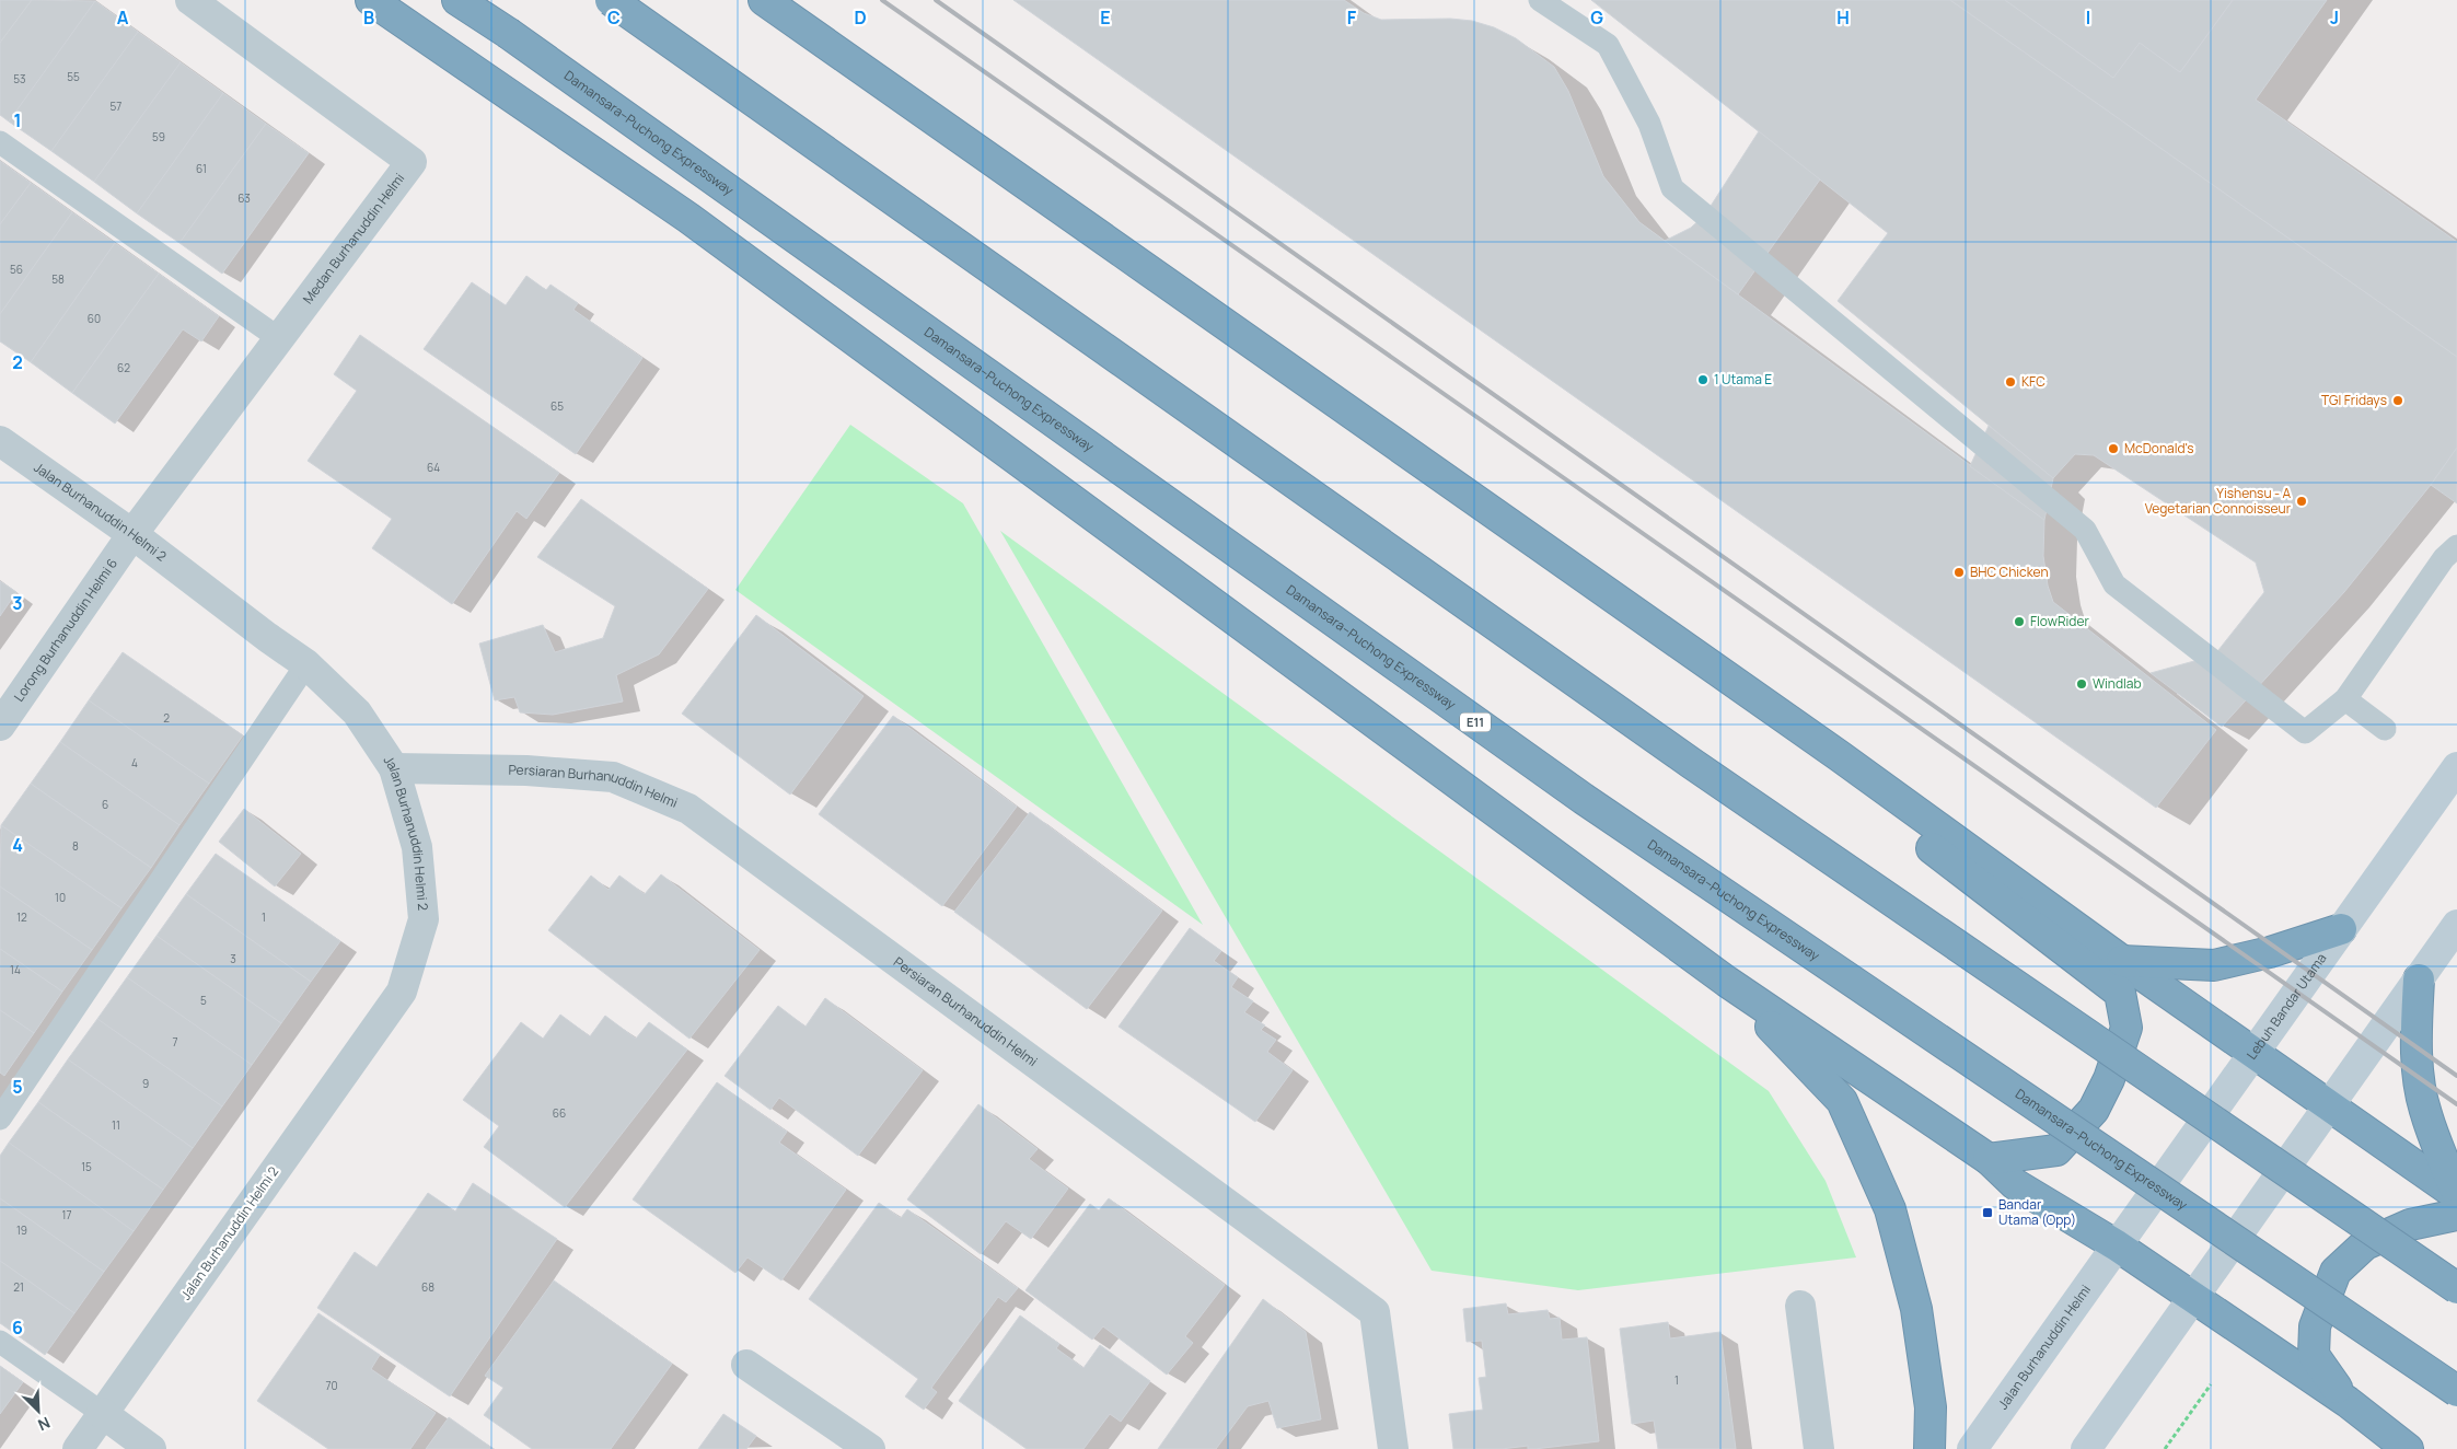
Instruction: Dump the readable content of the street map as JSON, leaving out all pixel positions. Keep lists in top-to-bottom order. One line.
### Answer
{"streets":{"highway":["Damansara–Puchong Expressway","E11"],"main road":["Lebuh Bandar Utama","Jalan Burhanuddin Helmi"],"street":["Medan Burhanuddin Helmi","Jalan Burhanuddin Helmi 2","Lorong Burhanuddin Helmi 6","Persiaran Burhanuddin Helmi"]},"crossings":[["Medan Burhanuddin Helmi","Jalan Burhanuddin Helmi 2"],["Medan Burhanuddin Helmi","Lorong Burhanuddin Helmi 6"],["Jalan Burhanuddin Helmi 2","Lorong Burhanuddin Helmi 6"],["Jalan Burhanuddin Helmi 2","Persiaran Burhanuddin Helmi"],["Lebuh Bandar Utama","Jalan Burhanuddin Helmi"]],"places":{"other":["1 Utama E","KFC","TGI Fridays","McDonald's","Yishensu - A Vegetarian Connoisseur","BHC Chicken","FlowRider","Windlab"],"transit":["Bandar Utama (Opp)"]},"house_numbers":["55","53","57","59","61","63","56","58","60","62","65","64","2","4","6","8","10","12","1","3","14","5","7","9","66","11","15","17","19","21","68","1","70"],"north":"bottom right","grid":{"columns":["A","B","C","D","E","F","G","H","I","J"],"rows":["1","2","3","4","5","6"]}}
